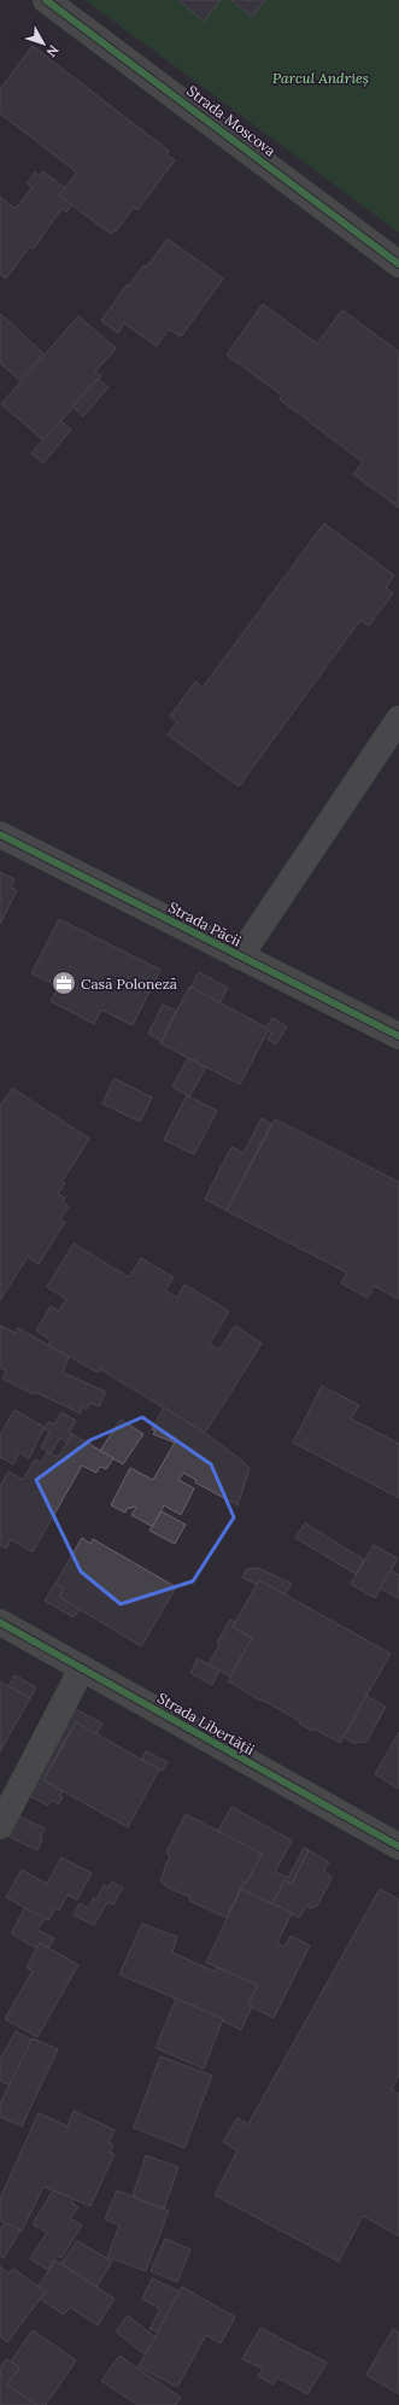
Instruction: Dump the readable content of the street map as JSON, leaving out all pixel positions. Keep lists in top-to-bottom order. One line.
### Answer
{"streets":{"street":["Strada Moscova","Strada Păcii","Strada Libertății"]},"parks":["Parcul Andrieș"],"places":{"office":["Casā Polonezā"]},"north":"bottom right"}
